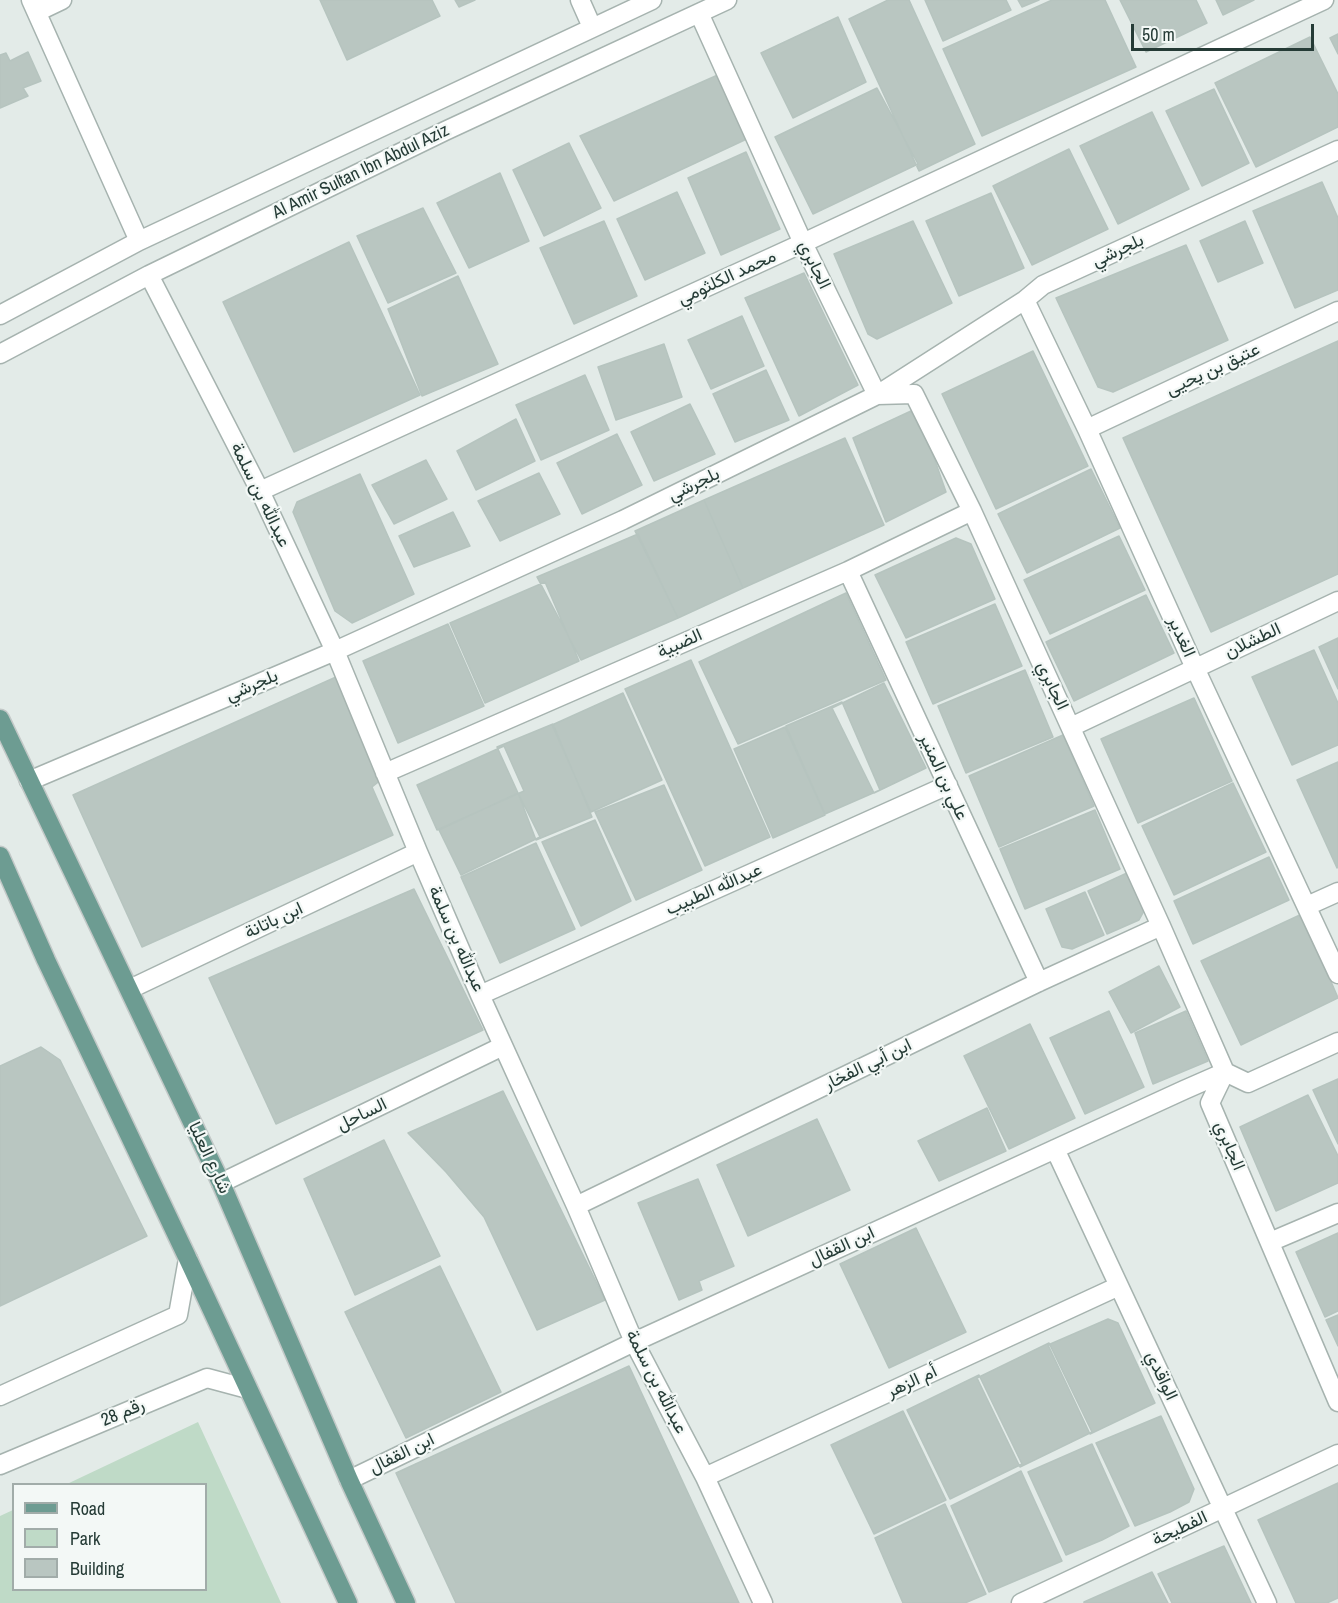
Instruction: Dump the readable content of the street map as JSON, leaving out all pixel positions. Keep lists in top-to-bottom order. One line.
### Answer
{"streets":{"main road":["شارع العليا"],"street":["Al Amir Sultan Ibn Abdul Aziz","بلجرشي","الجابري","محمد الكلثومي","عتيق بن يحيى","عبدالله بن سلمة","الغدير","الطشلان","الضبية","علي بن المنير","عبدالله الطبيب","ابن باتانة","ابن أبي الفخار","الساحل","ابن القفال","الواقدي","أم الزهر","رقم 28","الفطيحة"]},"crossings":[["Al Amir Sultan Ibn Abdul Aziz","الجابري"],["Al Amir Sultan Ibn Abdul Aziz","عبدالله بن سلمة"],["بلجرشي","الجابري"],["بلجرشي","عبدالله بن سلمة"],["بلجرشي","الغدير"],["بلجرشي","شارع العليا"],["الجابري","محمد الكلثومي"],["الجابري","الطشلان"],["الجابري","الضبية"],["الجابري","ابن أبي الفخار"],["الجابري","ابن القفال"],["محمد الكلثومي","عبدالله بن سلمة"],["عتيق بن يحيى","الغدير"],["عبدالله بن سلمة","الضبية"],["عبدالله بن سلمة","عبدالله الطبيب"],["عبدالله بن سلمة","ابن باتانة"],["عبدالله بن سلمة","ابن أبي الفخار"],["عبدالله بن سلمة","الساحل"],["عبدالله بن سلمة","ابن القفال"],["عبدالله بن سلمة","أم الزهر"],["الغدير","الطشلان"],["الضبية","علي بن المنير"],["علي بن المنير","عبدالله الطبيب"],["علي بن المنير","ابن أبي الفخار"],["ابن باتانة","شارع العليا"],["الساحل","شارع العليا"],["شارع العليا","ابن القفال"],["ابن القفال","الواقدي"],["الواقدي","أم الزهر"],["الواقدي","الفطيحة"]],"legend":["Road","Park","Building"],"scale_bar":"50 m"}
